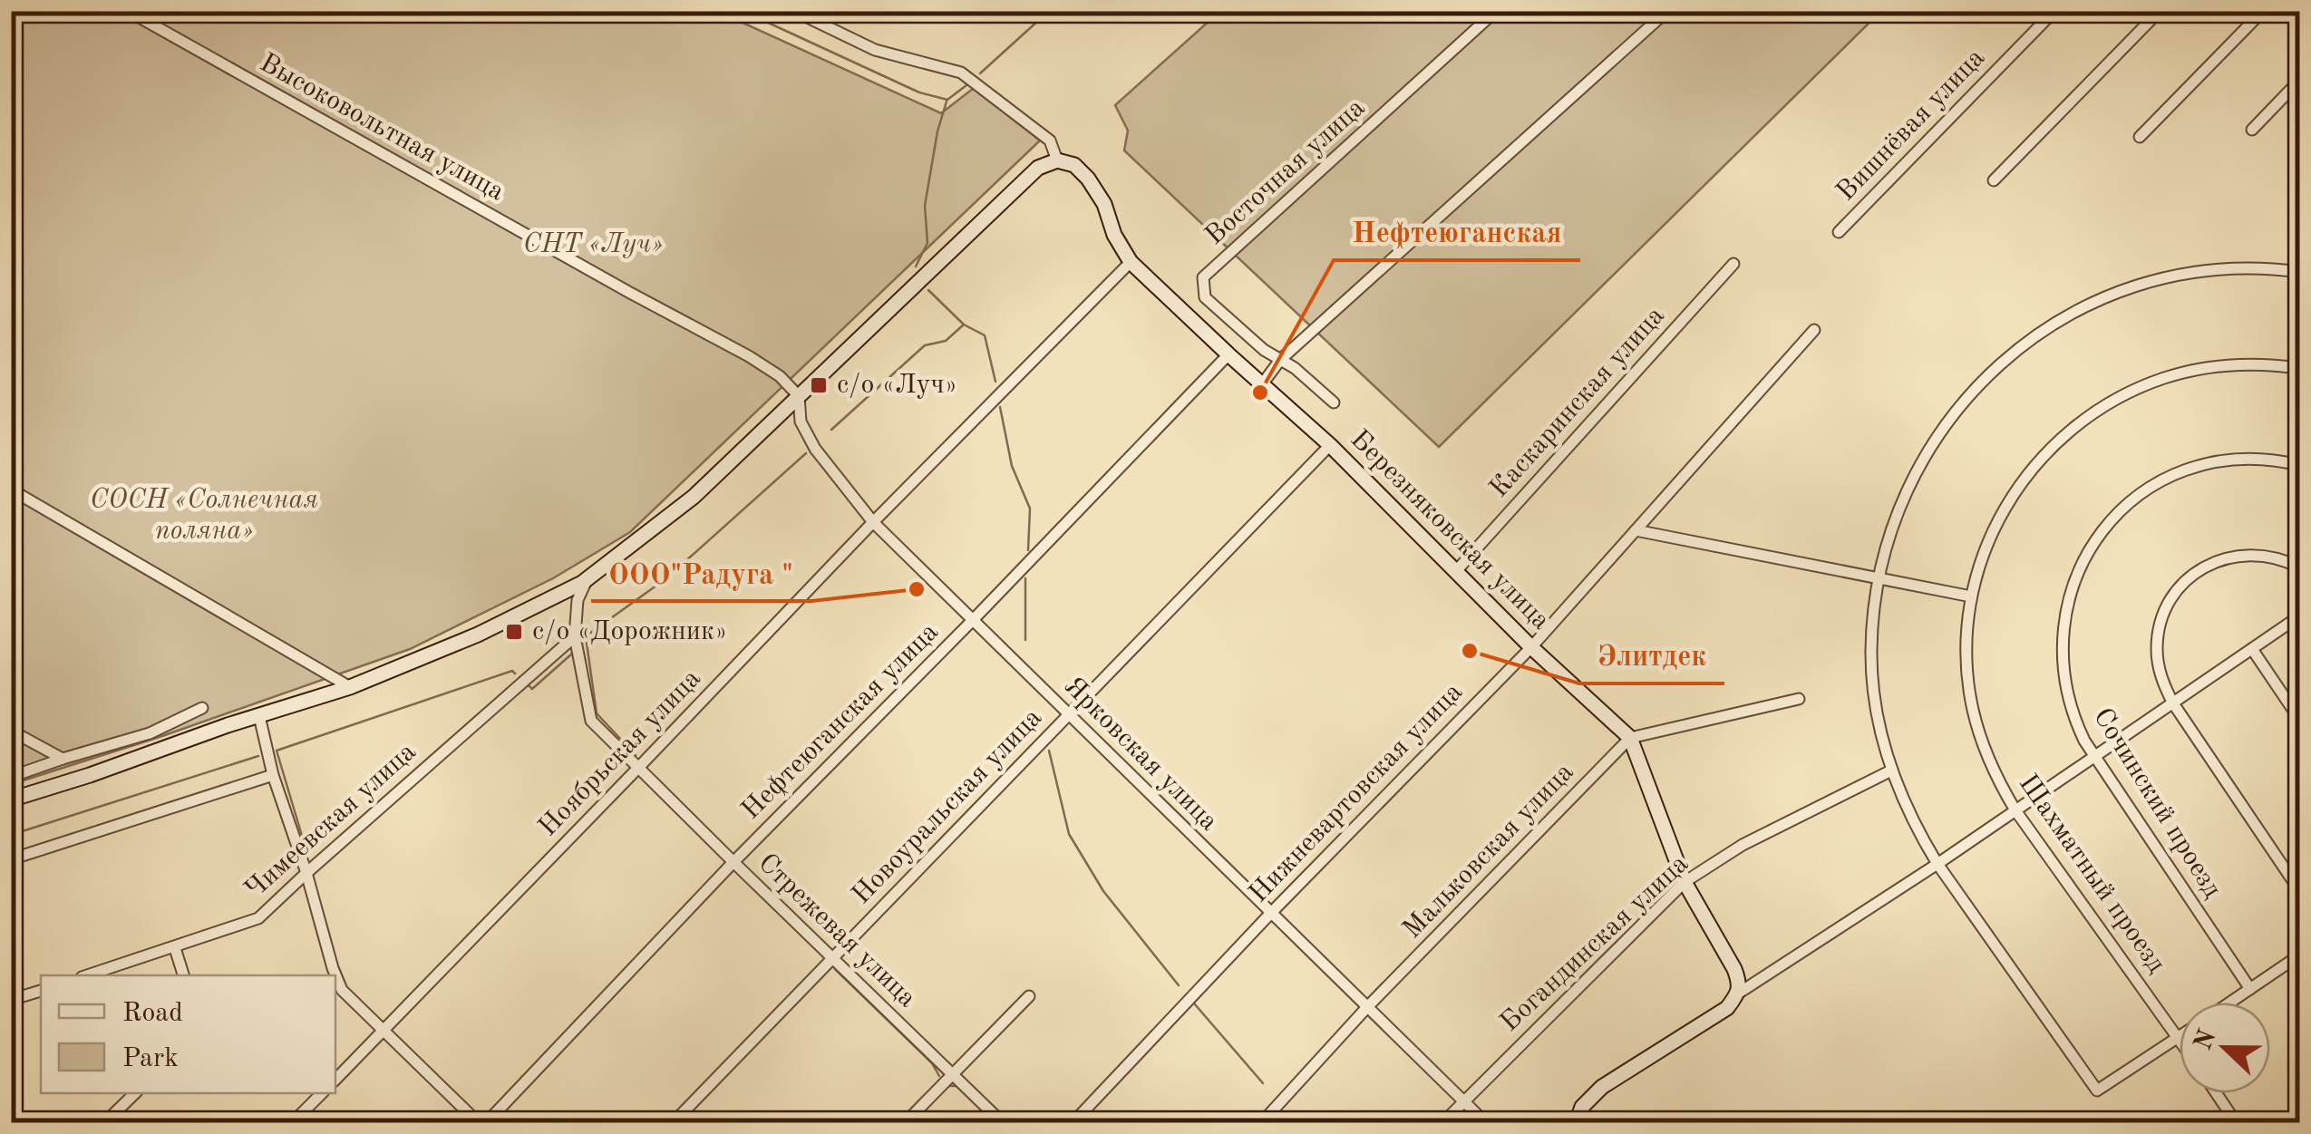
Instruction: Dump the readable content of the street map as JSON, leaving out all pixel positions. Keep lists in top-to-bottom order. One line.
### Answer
{"streets":{"street":["Вишнёвая улица","Высоковольтная улица","Восточная улица","Каскаринская улица","Березняковская улица","Нефтеюганская улица","Ноябрьская улица","Ярковская улица","Нижневартовская улица","Сочинский проезд","Новоуральская улица","Чимеевская улица","Мальковская улица","Шахматный проезд","Стрежевая улица","Богандинская улица"]},"crossings":[["Высоковольтная улица","Ярковская улица"],["Каскаринская улица","Березняковская улица"],["Березняковская улица","Нефтеюганская улица"],["Березняковская улица","Ноябрьская улица"],["Березняковская улица","Нижневартовская улица"],["Березняковская улица","Новоуральская улица"],["Березняковская улица","Мальковская улица"],["Березняковская улица","Богандинская улица"],["Нефтеюганская улица","Ярковская улица"],["Нефтеюганская улица","Стрежевая улица"],["Ноябрьская улица","Ярковская улица"],["Ноябрьская улица","Стрежевая улица"],["Ярковская улица","Нижневартовская улица"],["Ярковская улица","Новоуральская улица"],["Ярковская улица","Мальковская улица"],["Ярковская улица","Богандинская улица"],["Новоуральская улица","Стрежевая улица"],["Чимеевская улица","Стрежевая улица"]],"parks":["СНТ «Луч»","СОСН «Солнечная поляна»"],"places":{"transit":["с/о «Луч»","с/о «Дорожник»"],"other":["Нефтеюганская","ООО\"Радуга \"","Элитдек"]},"legend":["Road","Park"],"north":"left"}
